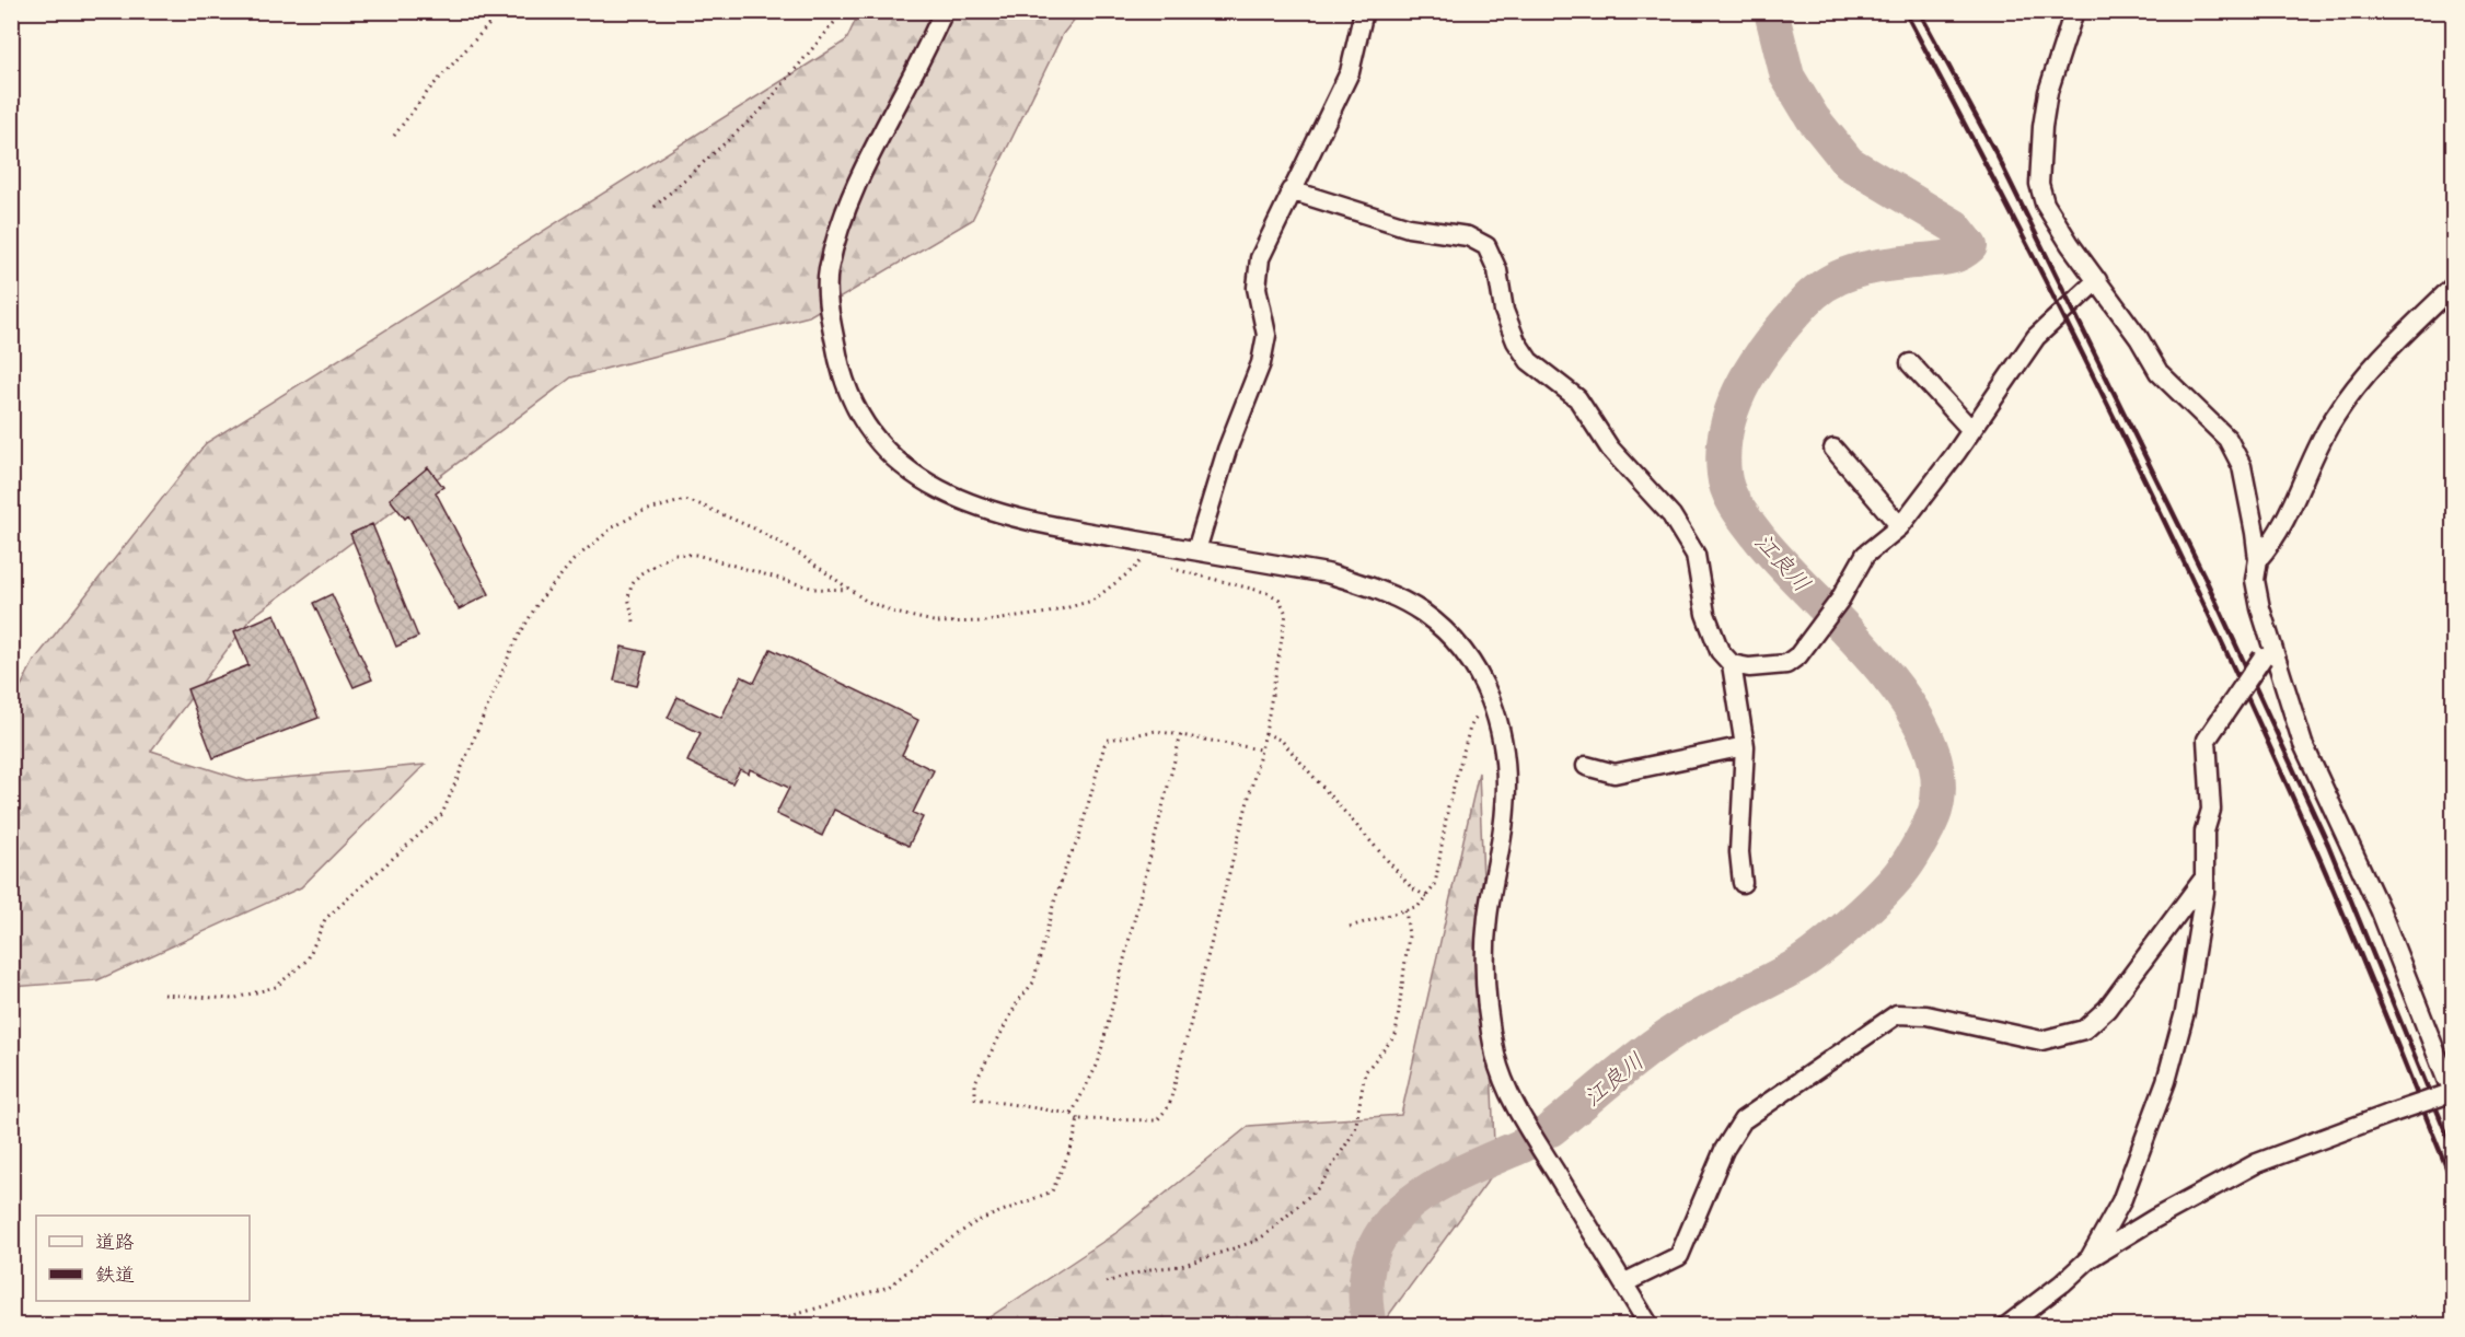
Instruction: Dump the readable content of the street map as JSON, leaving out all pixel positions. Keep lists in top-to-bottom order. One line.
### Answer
{"water":["江良川"],"legend":["道路","鉄道"]}
